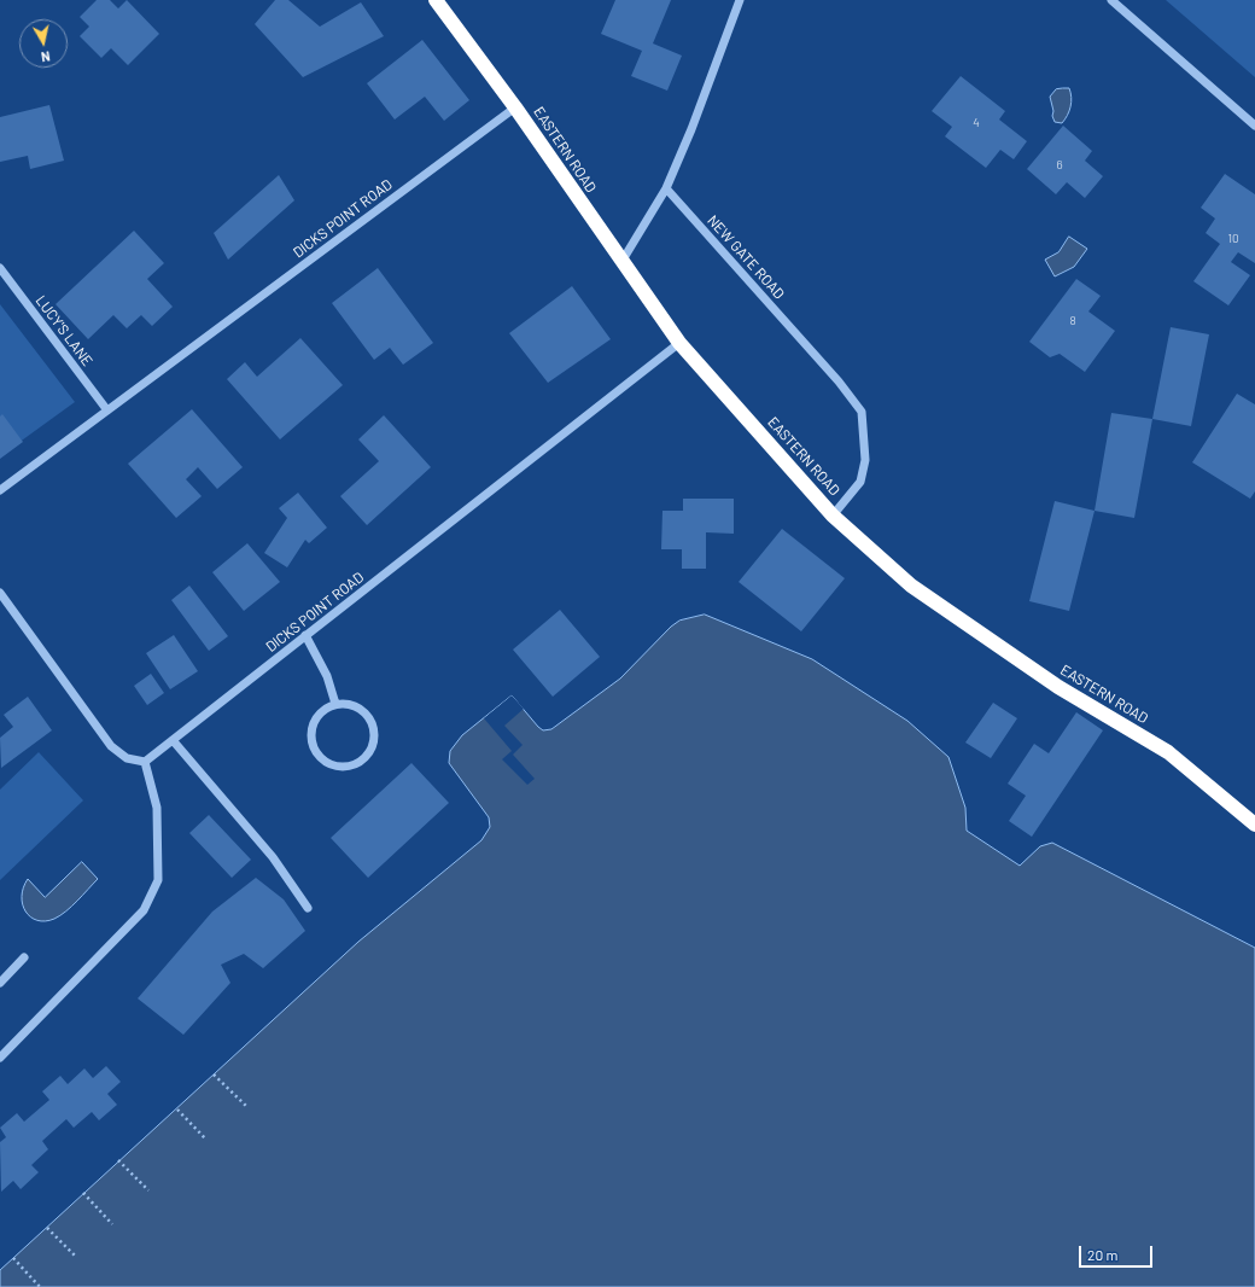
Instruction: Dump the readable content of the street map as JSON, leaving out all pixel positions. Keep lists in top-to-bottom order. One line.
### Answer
{"streets":{"highway":["EASTERN ROAD"],"street":["DICKS POINT ROAD","NEW GATE ROAD","LUCY'S LANE"]},"crossings":[["EASTERN ROAD","DICKS POINT ROAD"],["EASTERN ROAD","NEW GATE ROAD"],["DICKS POINT ROAD","LUCY'S LANE"]],"house_numbers":["4","6","10","8"],"scale_bar":"20 m","north":"bottom"}
